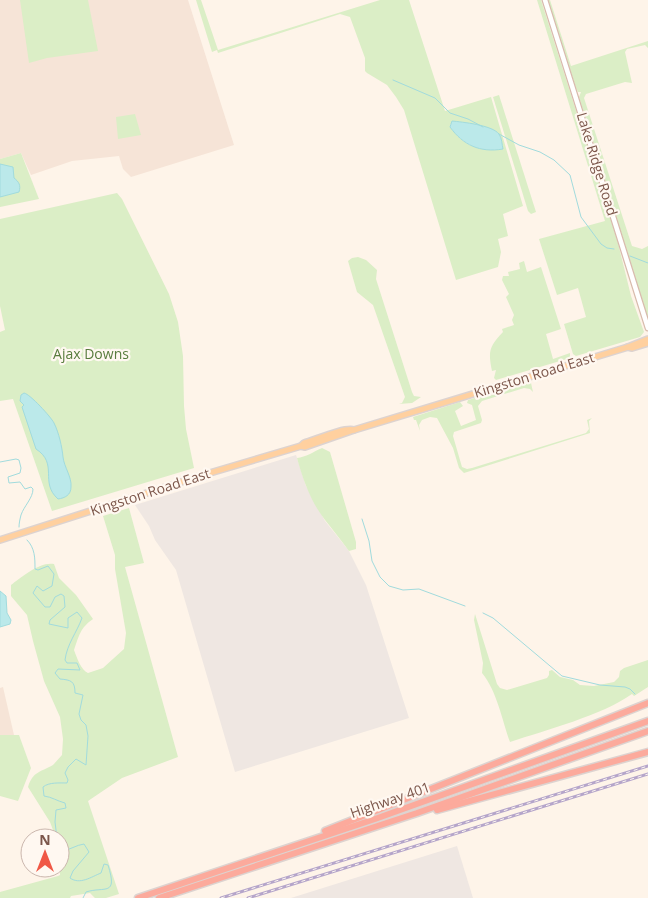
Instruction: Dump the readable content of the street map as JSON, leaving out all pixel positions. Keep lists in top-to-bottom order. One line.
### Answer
{"streets":{"highway":["Highway 401"],"main road":["Lake Ridge Road","Kingston Road East"]},"parks":["Ajax Downs"],"north":"top"}
